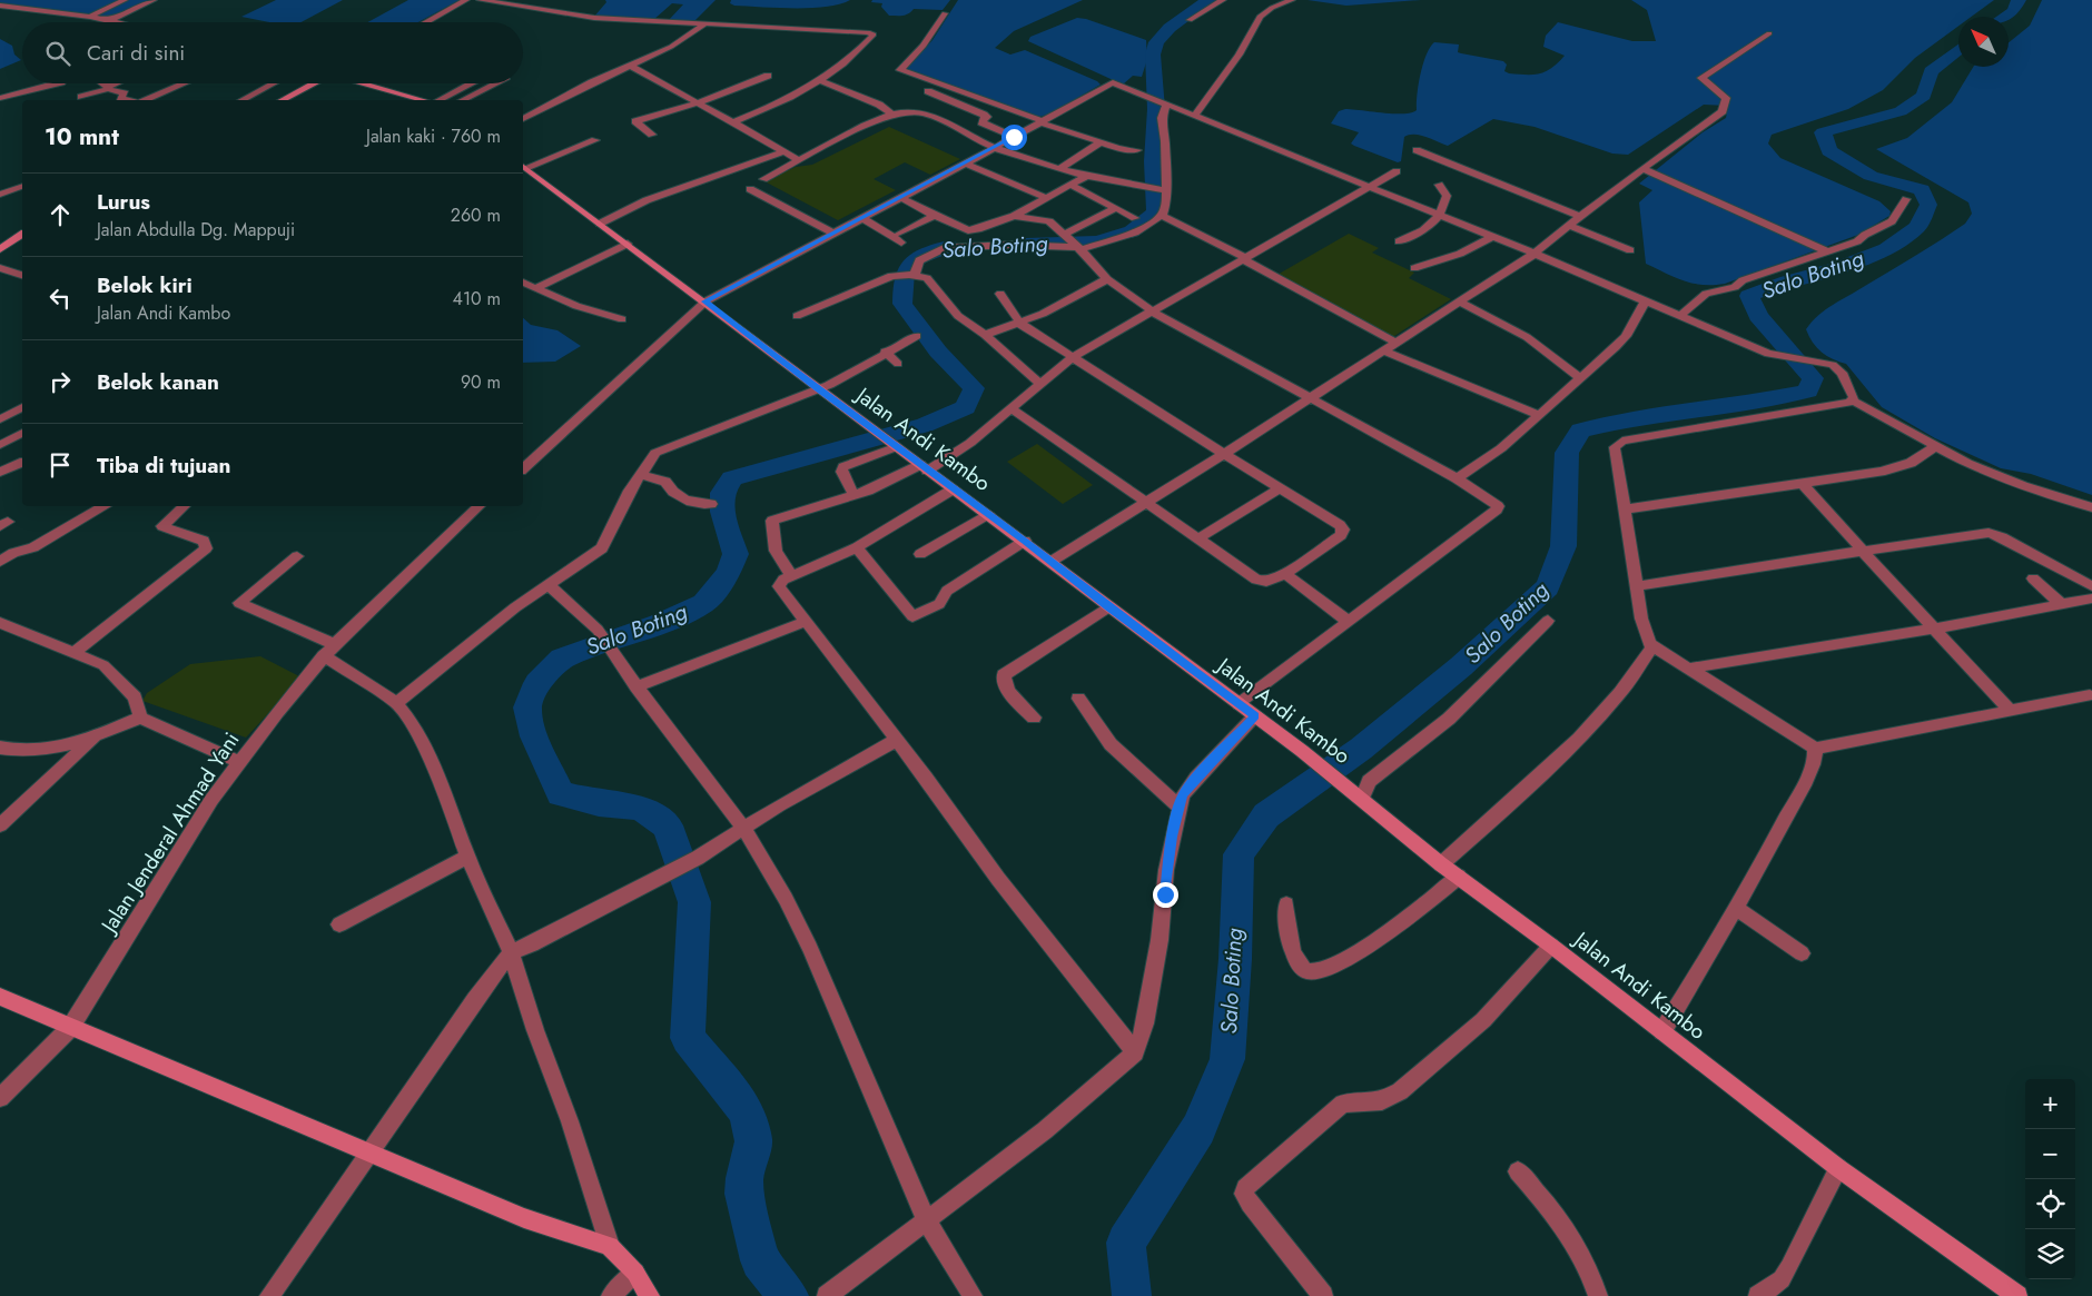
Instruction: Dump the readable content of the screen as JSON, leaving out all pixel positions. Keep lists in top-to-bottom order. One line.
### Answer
{"streets":{"street":["Jalan Andi Kambo","Jalan Jenderal Ahmad Yani"]},"water":["Salo Boting"],"north":"top left","page":{"search":"Cari di sini","heading":["10 mnt","Jalan kaki · 760 m"],"list":[["Lurus","Jalan Abdulla Dg. Mappuji","260 m"],["Belok kiri","Jalan Andi Kambo","410 m"],["Belok kanan","90 m"],"Tiba di tujuan"],"map_buttons":["+","−"]}}
